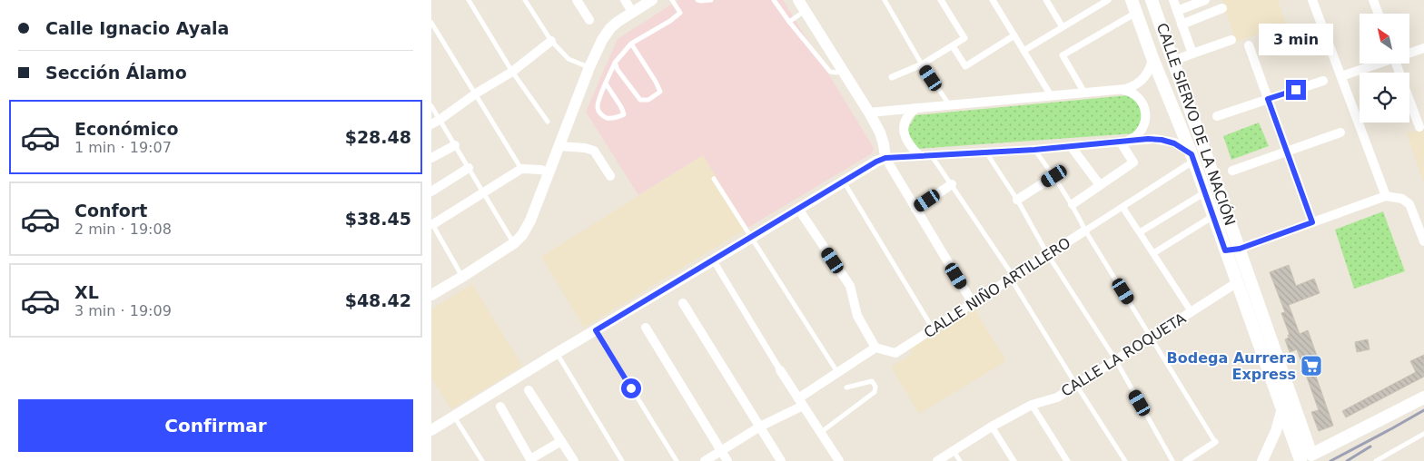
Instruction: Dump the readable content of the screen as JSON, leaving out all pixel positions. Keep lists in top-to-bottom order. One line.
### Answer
{"streets":{"main road":["CALLE SIERVO DE LA NACIÓN"],"street":["CALLE NIÑO ARTILLERO","CALLE LA ROQUETA"]},"crossings":[["CALLE SIERVO DE LA NACIÓN","CALLE NIÑO ARTILLERO"],["CALLE SIERVO DE LA NACIÓN","CALLE LA ROQUETA"]],"places":{"supermarket":["Bodega Aurrera Express"]},"north":"top left","page":{"banner":["Calle Ignacio Ayala","Sección Álamo"],"bubble":"3 min","list":[{"name":"Económico","note":"1 min · 19:07","value":"$28.48"},{"name":"Confort","note":"2 min · 19:08","value":"$38.45"},{"name":"XL","note":"3 min · 19:09","value":"$48.42"}],"buttons":"Confirmar"}}
